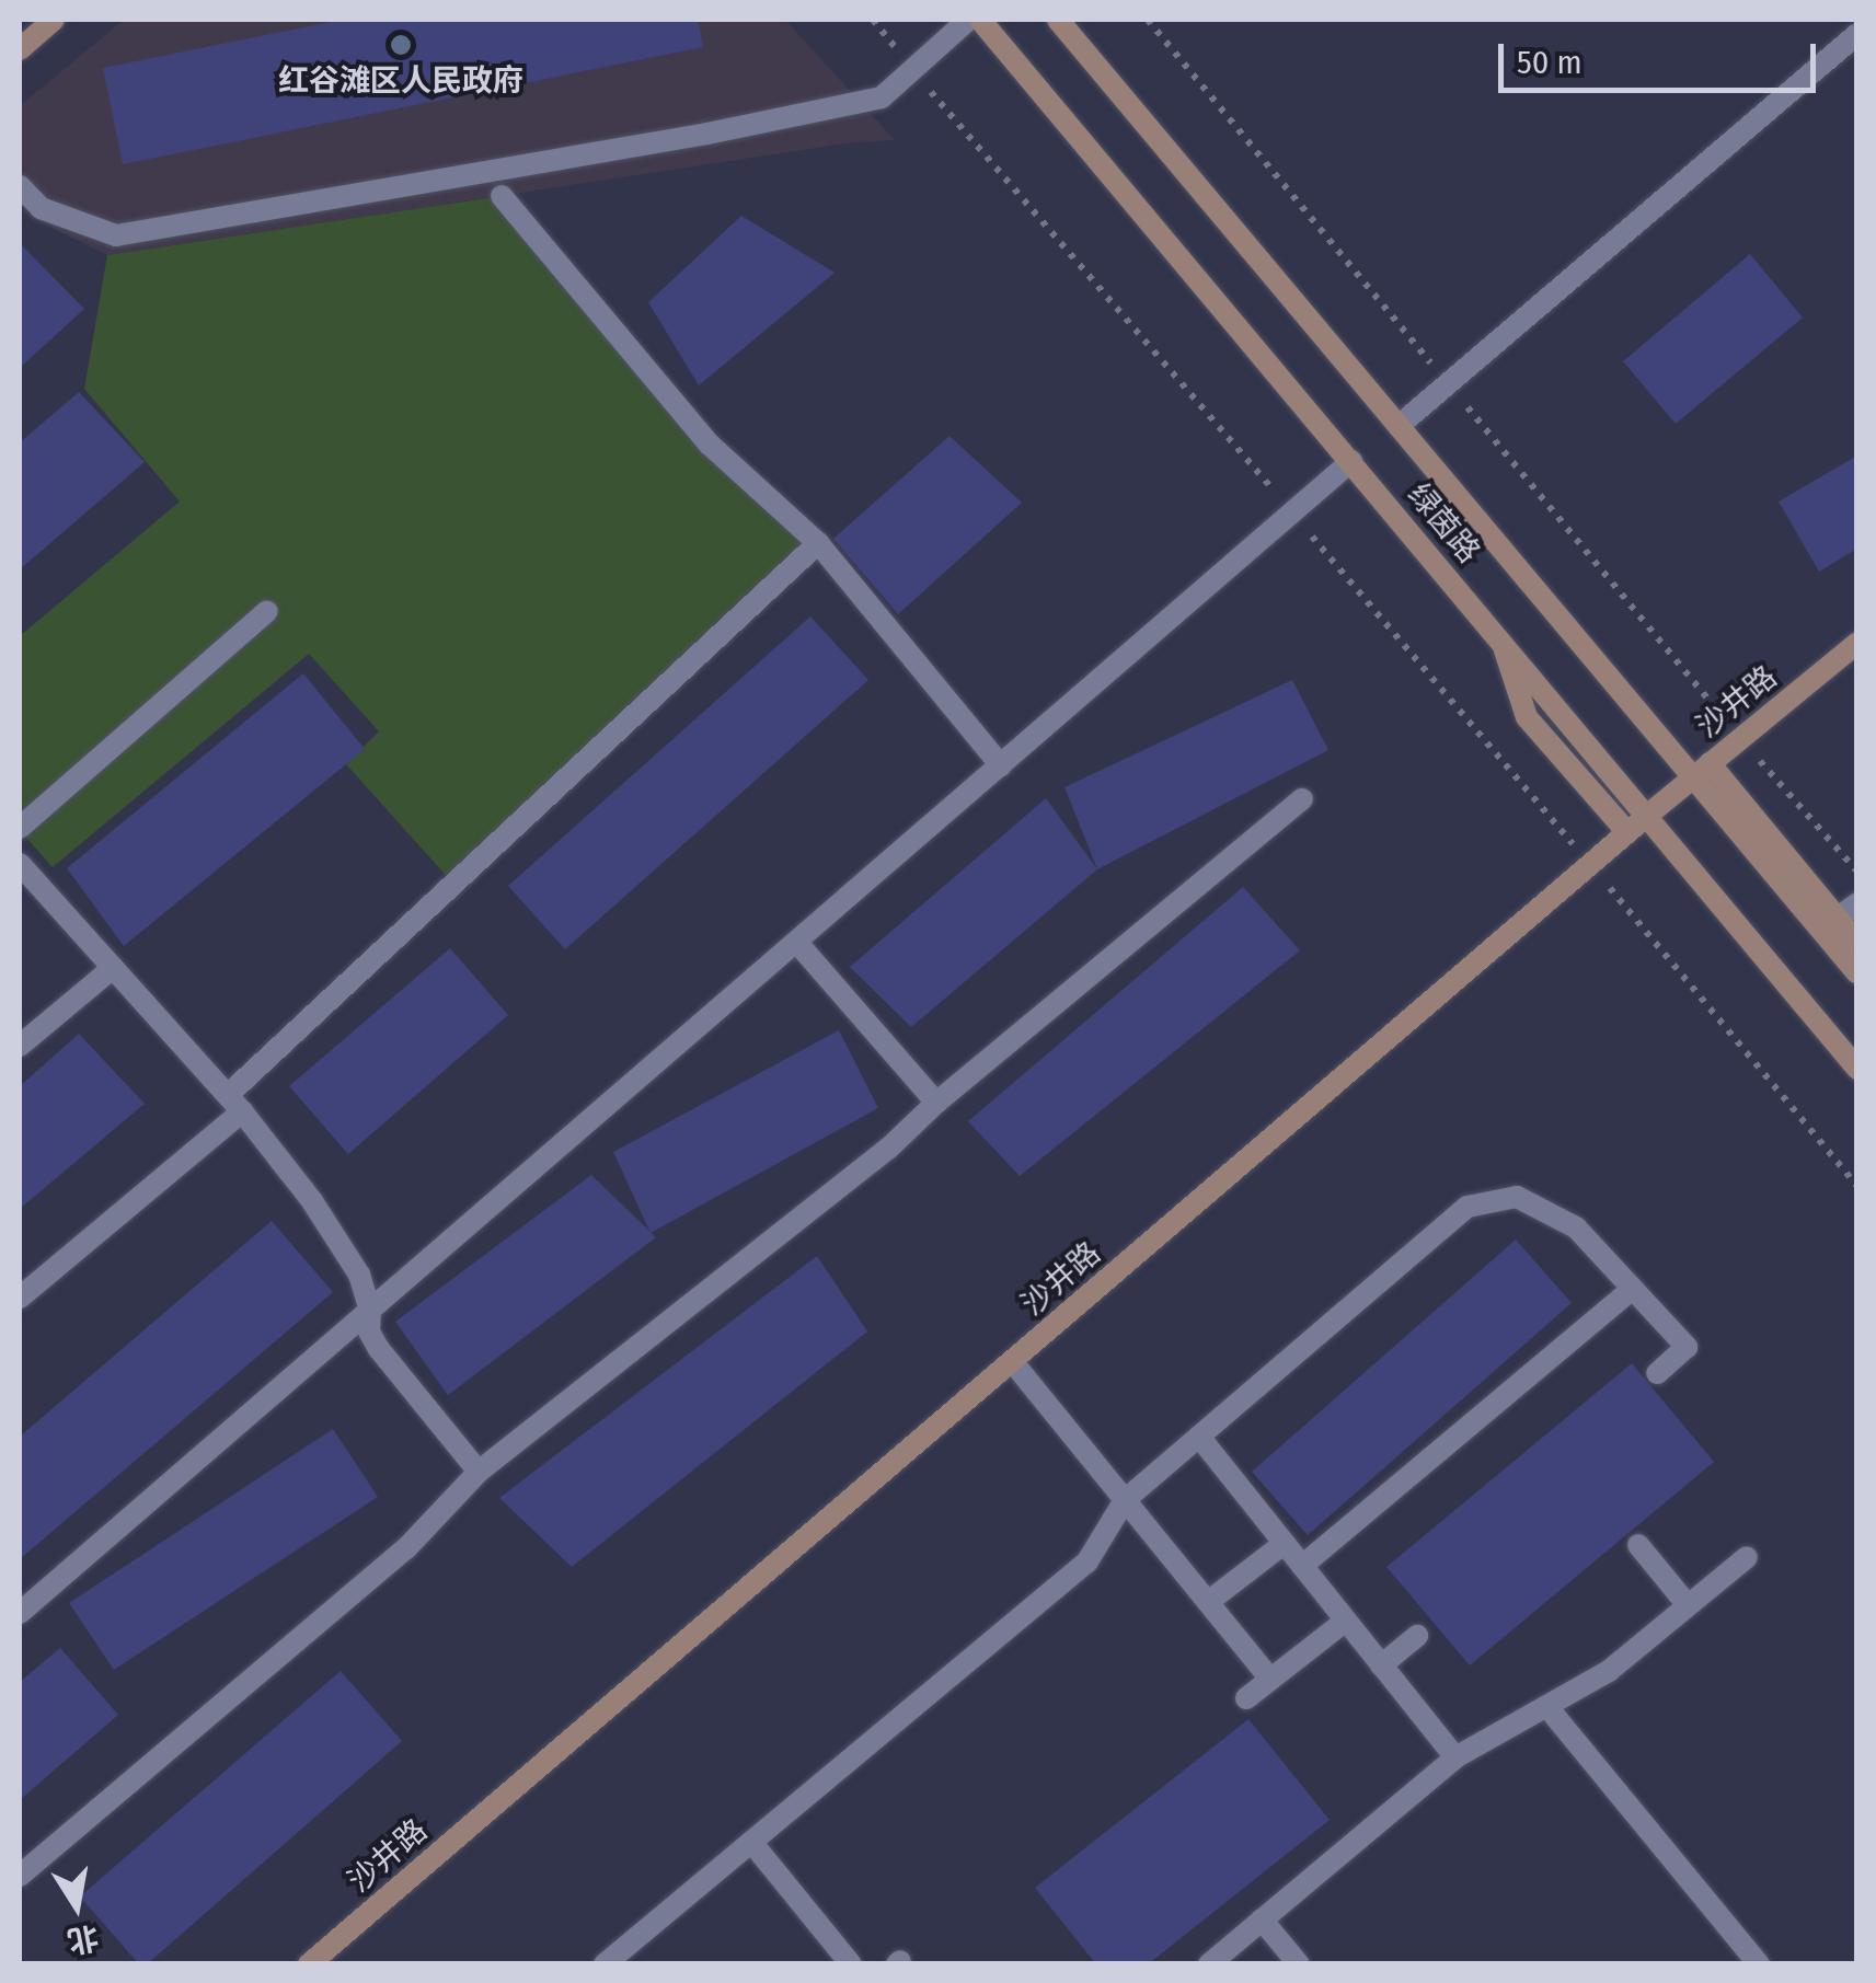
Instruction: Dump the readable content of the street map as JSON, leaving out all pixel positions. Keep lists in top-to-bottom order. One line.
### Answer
{"streets":{"main road":["绿茵路","沙井路"]},"crossings":[["绿茵路","沙井路"]],"places":["红谷滩区人民政府"],"scale_bar":"50 m","north":"bottom"}
